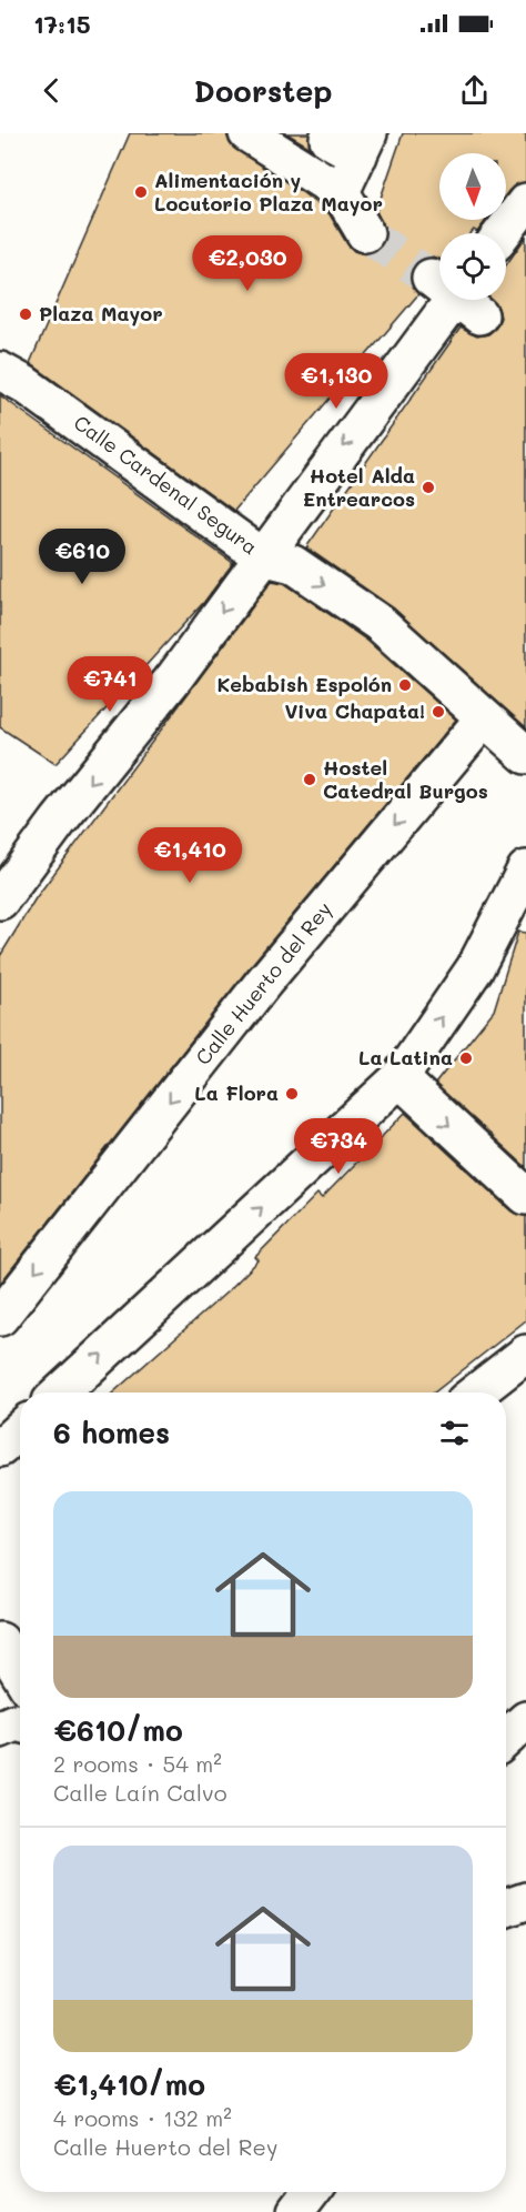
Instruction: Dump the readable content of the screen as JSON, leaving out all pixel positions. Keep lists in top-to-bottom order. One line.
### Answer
{"streets":{"street":["Calle Cardenal Segura","Calle Huerto del Rey"]},"crossings":[["Calle Cardenal Segura","Calle Huerto del Rey"]],"one_way":["Calle Cardenal Segura"],"places":["Alimentación y Locutorio Plaza Mayor","Plaza Mayor","Hotel Alda Entrearcos","Kebabish Espolón","Viva Chapata!","Hostel Catedral Burgos","La Latina","La Flora"],"north":"bottom","page":{"status":"17:15","header":"Doorstep","price":["€2,030","€1,130","€610","€741","€1,410","€734"],"heading":"6 homes","list":[{"name":"€610/mo","note":"2 rooms · 54 m² · Calle Laín Calvo"},{"name":"€1,410/mo","note":"4 rooms · 132 m² · Calle Huerto del Rey"}]}}
